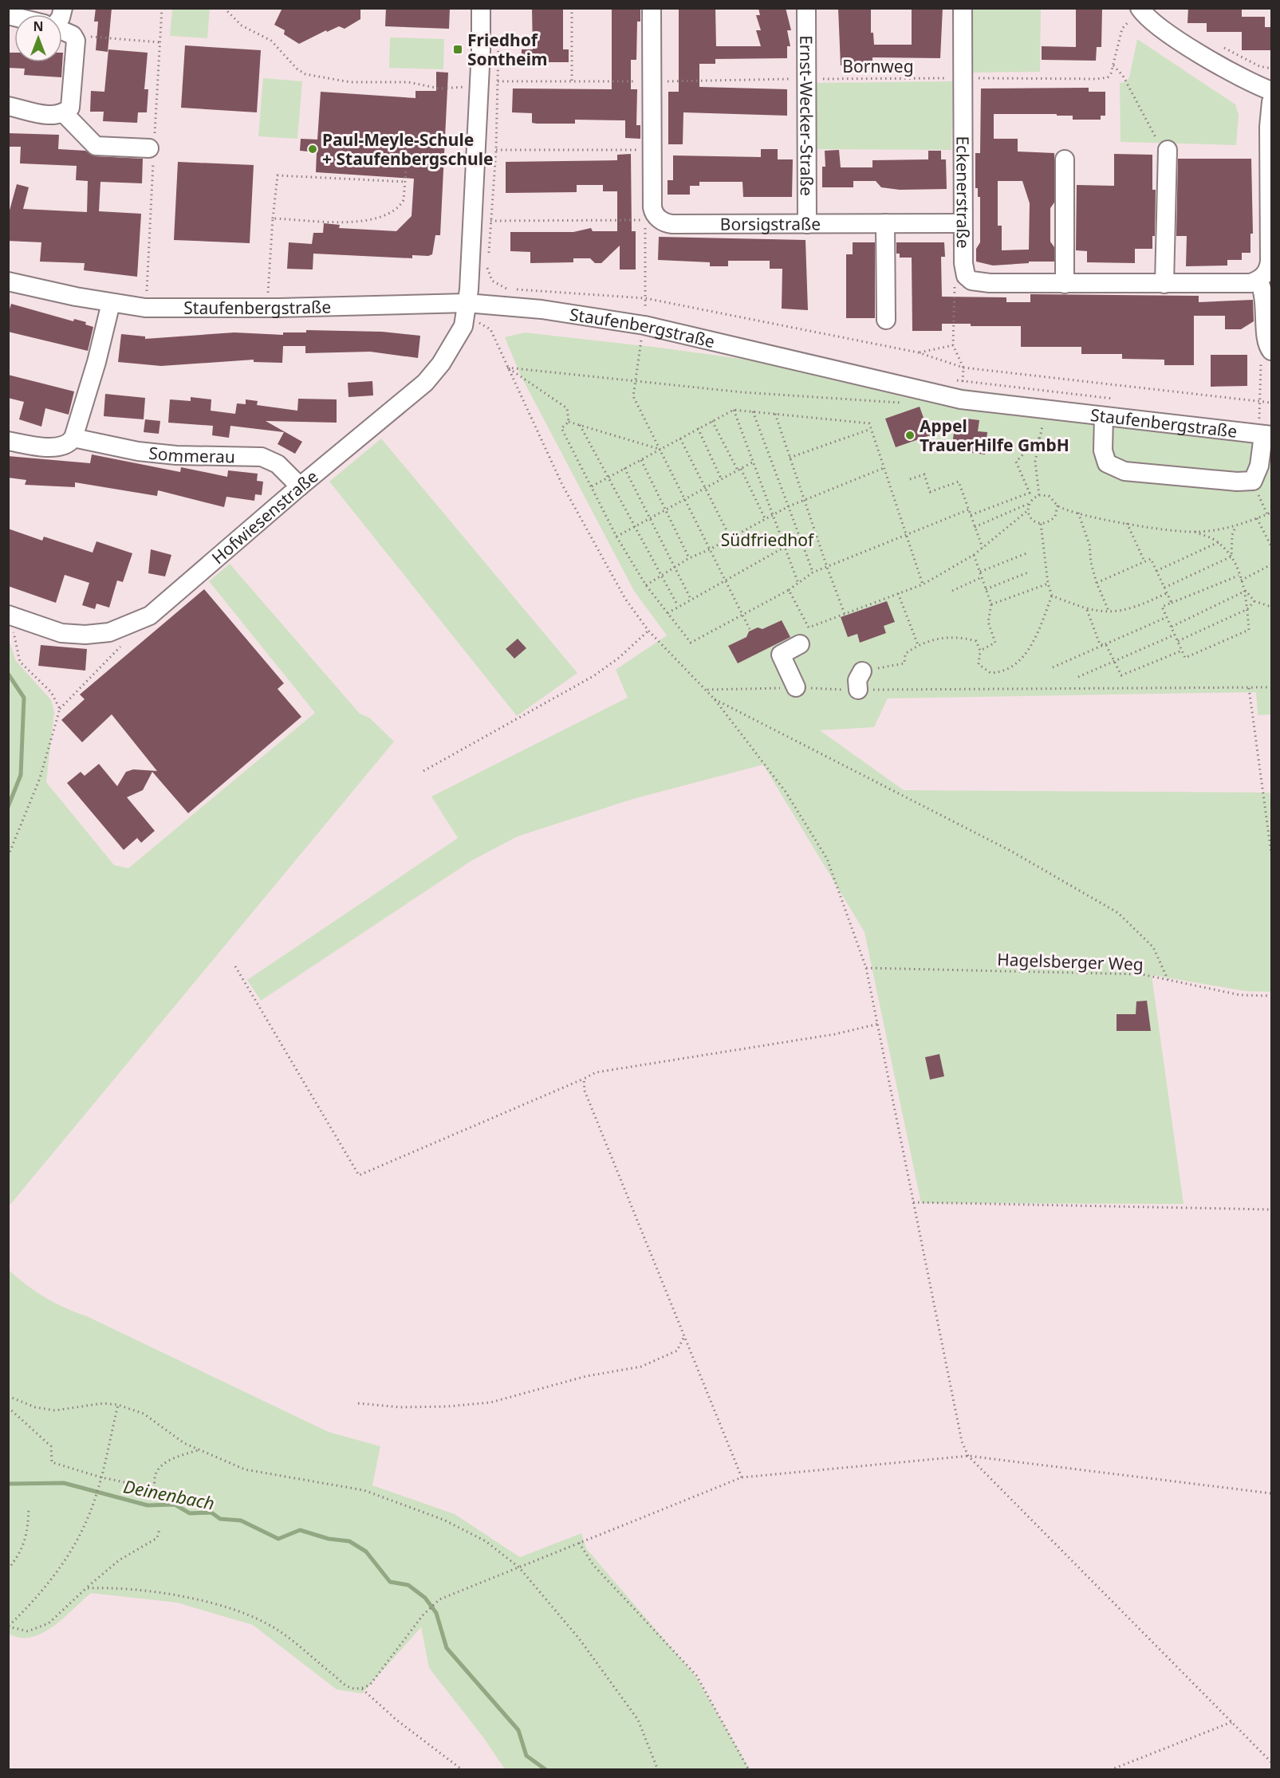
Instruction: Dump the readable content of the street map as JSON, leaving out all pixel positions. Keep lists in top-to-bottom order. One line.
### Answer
{"streets":{"street":["Ernst-Wecker-Straße","Eckenerstraße","Borsigstraße","Staufenbergstraße","Sommerau","Hofwiesenstraße"],"path":["Bornweg","Hagelsberger Weg"]},"crossings":[["Bornweg","Ernst-Wecker-Straße"],["Bornweg","Eckenerstraße"],["Bornweg","Borsigstraße"],["Bornweg","Hofwiesenstraße"],["Ernst-Wecker-Straße","Borsigstraße"],["Eckenerstraße","Borsigstraße"],["Staufenbergstraße","Hofwiesenstraße"],["Sommerau","Hofwiesenstraße"]],"water":["Deinenbach"],"parks":["Südfriedhof"],"places":{"transit":["Friedhof Sontheim"],"other":["Paul-Meyle-Schule + Staufenbergschule","Appel TrauerHilfe GmbH"]},"north":"top"}
